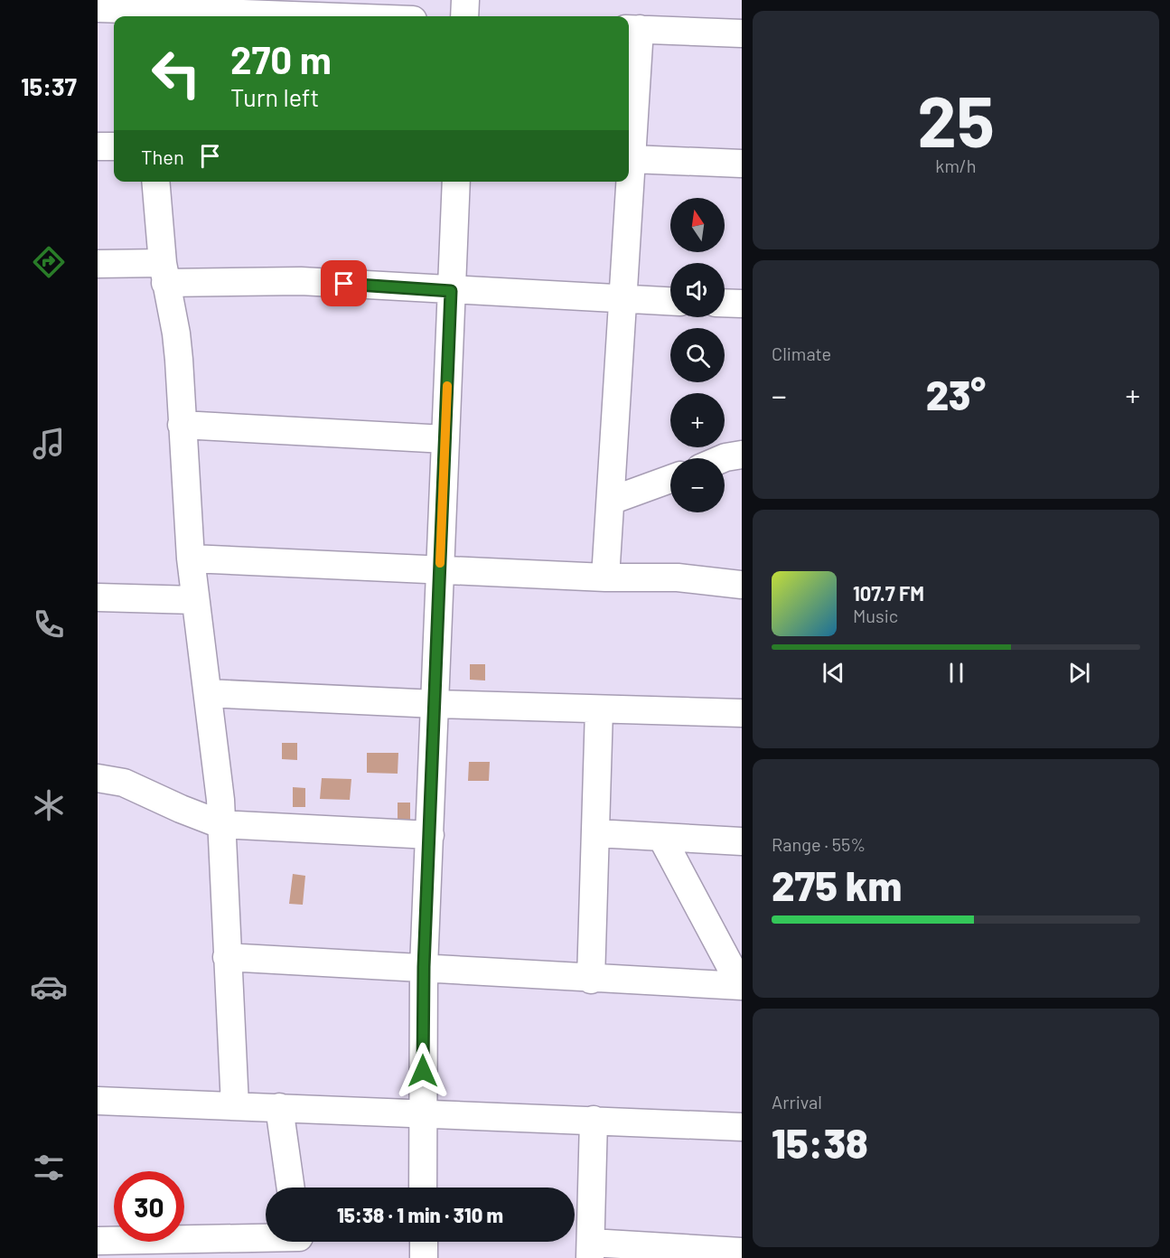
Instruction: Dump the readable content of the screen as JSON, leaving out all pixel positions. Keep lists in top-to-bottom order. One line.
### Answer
{"north":"top","page":{"tabs":"15:37","tile":[["25","km/h"],"Climate",["Range · 55%","275 km"],["Arrival","15:38"]],"turn":["270 m","Turn left"],"then":"Then","map_buttons":["+","−"],"heat":["−","23°","+"],"song":["107.7 FM","Music"],"limit":"30","trip":"15:38 · 1 min · 310 m"}}
